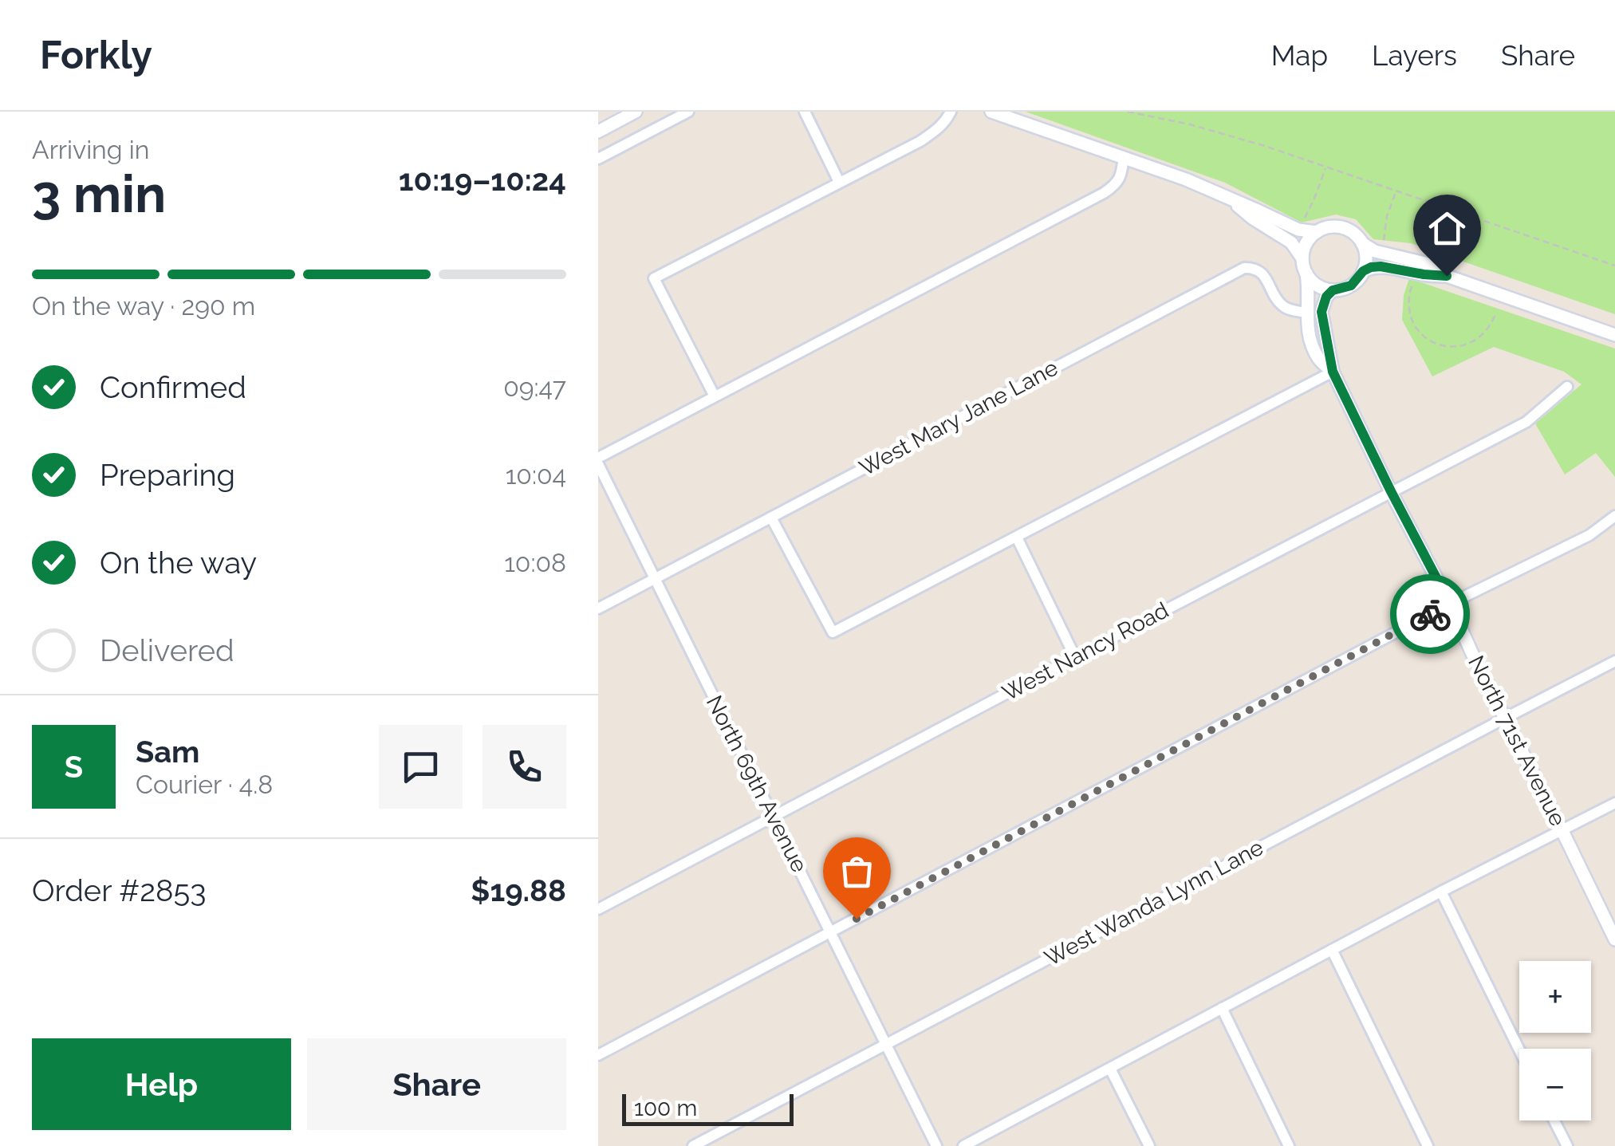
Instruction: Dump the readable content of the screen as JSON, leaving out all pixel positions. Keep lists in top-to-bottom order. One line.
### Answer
{"streets":{"street":["West Mary Jane Lane","West Nancy Road","North 71st Avenue","North 69th Avenue","West Wanda Lynn Lane"]},"crossings":[["West Mary Jane Lane","North 71st Avenue"],["West Mary Jane Lane","North 69th Avenue"],["West Nancy Road","North 71st Avenue"],["West Nancy Road","North 69th Avenue"],["North 71st Avenue","West Wanda Lynn Lane"],["North 69th Avenue","West Wanda Lynn Lane"]],"scale_bar":"100 m","page":{"header":"Forkly","nav":["Map","Layers","Share"],"heading":["3 min","Arriving in","10:19–10:24"],"panel":["Sam","Courier · 4.8","Order #2853","$19.88"],"bar":"On the way · 290 m","list":[["Confirmed","09:47"],["Preparing","10:04"],["On the way","10:08"],"Delivered"],"round":"S","map_buttons":["+","−"],"buttons":["Help","Share"],"scale":"100 m"}}
